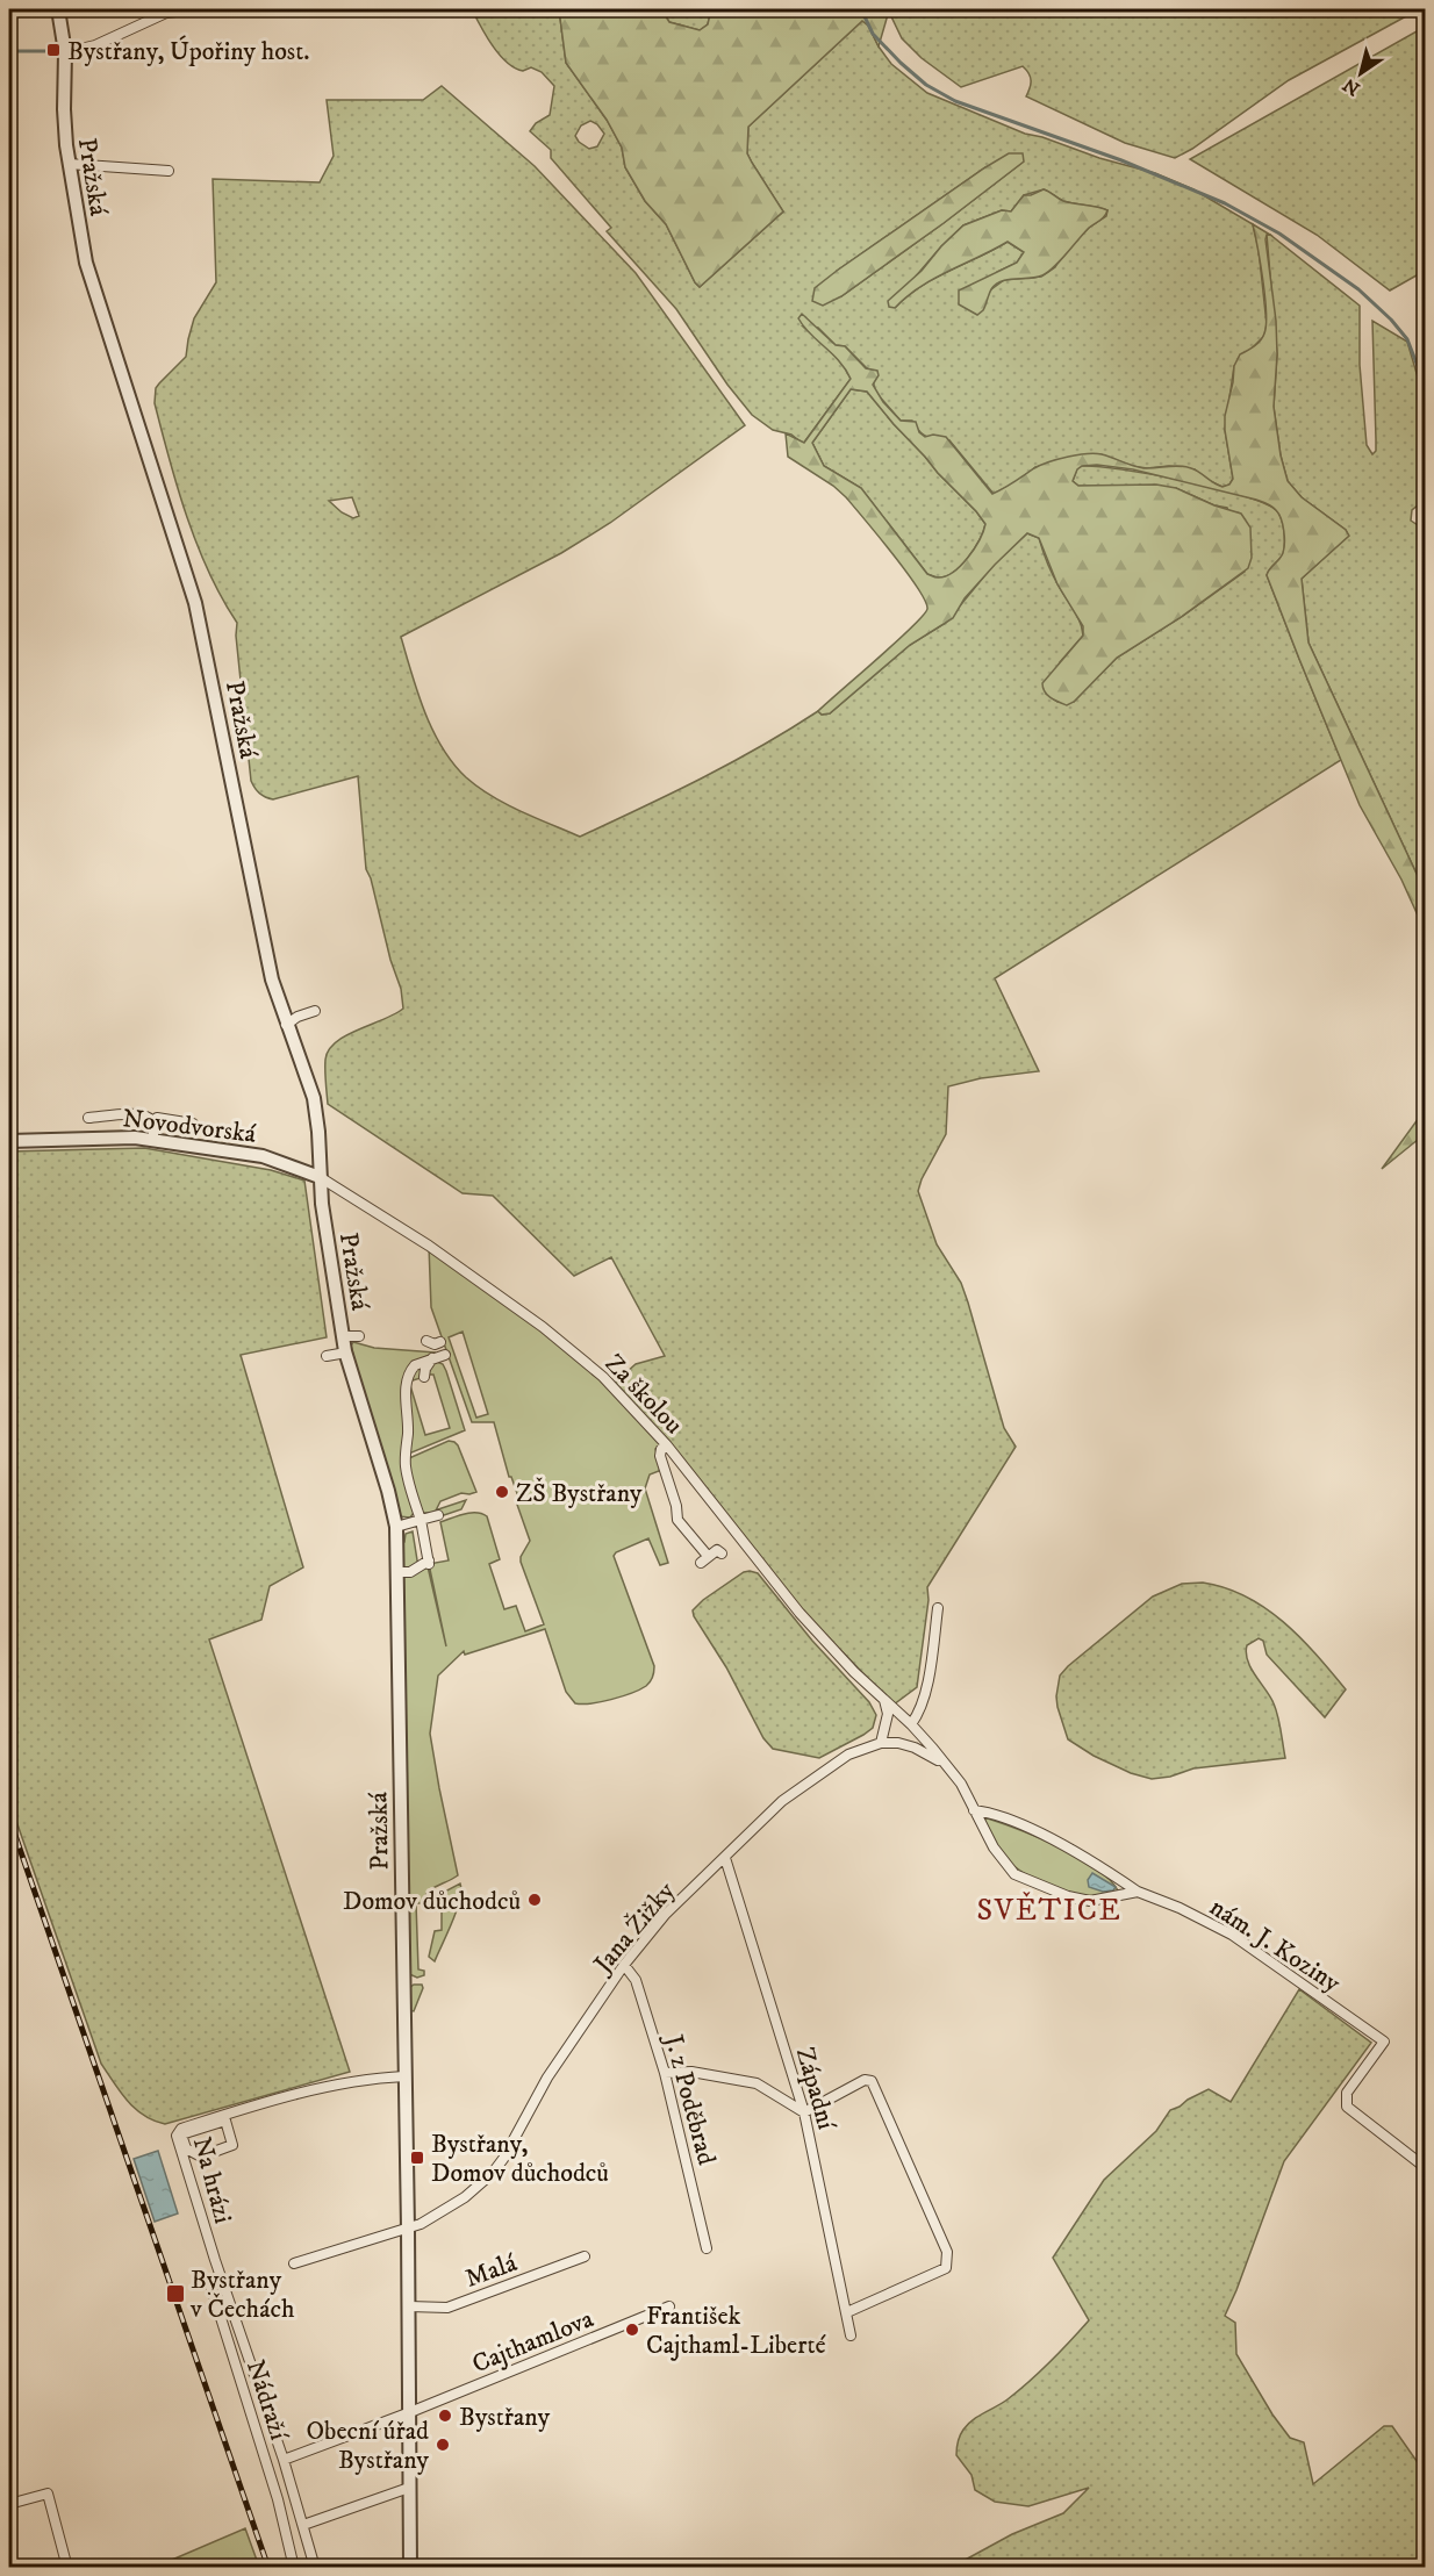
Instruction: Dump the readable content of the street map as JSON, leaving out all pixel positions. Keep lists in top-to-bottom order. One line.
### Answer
{"streets":{"street":["Pražská","Novodvorská","Za školou","Jana Žižky","nám. J. Koziny","Západní","J. z Poděbrad","Na hrázi","Malá","Cajthamlova","Nádraží"]},"crossings":[["Pražská","Novodvorská"],["Pražská","Za školou"],["Pražská","Jana Žižky"],["Pražská","Na hrázi"],["Pražská","Malá"],["Pražská","Cajthamlova"],["Novodvorská","Za školou"],["Za školou","Jana Žižky"],["Jana Žižky","Západní"],["Jana Žižky","J. z Poděbrad"]],"districts":["SVĚTICE"],"places":{"transit":["Bystřany, Úpořiny host.","Bystřany, Domov důchodců","Bystřany v Čechách"],"other":["ZŠ Bystřany","Domov důchodců","František Cajthaml-Liberté","Bystřany","Obecní úřad Bystřany"]},"north":"bottom left"}
